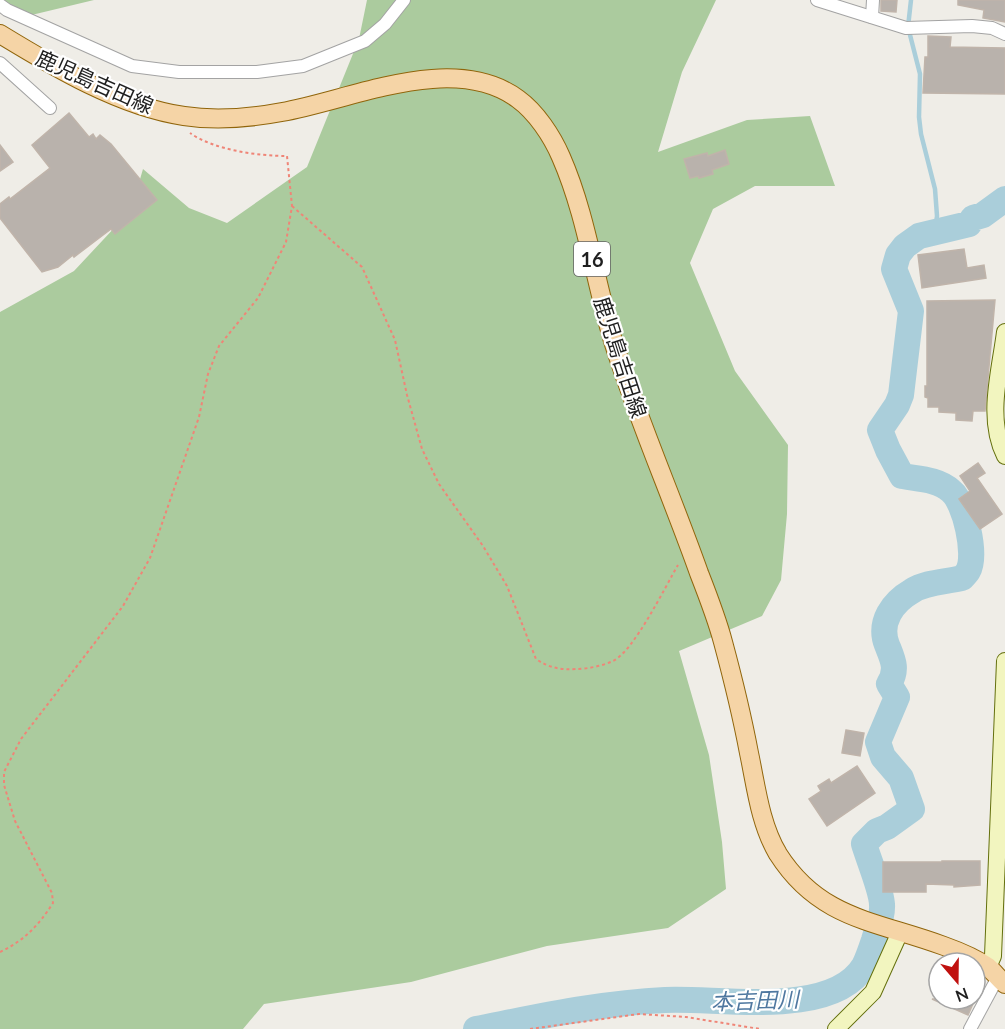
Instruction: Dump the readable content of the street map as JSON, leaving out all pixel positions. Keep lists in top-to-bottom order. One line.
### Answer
{"streets":{"main road":["鹿児島吉田線","16"]},"water":["本吉田川"],"north":"bottom"}
